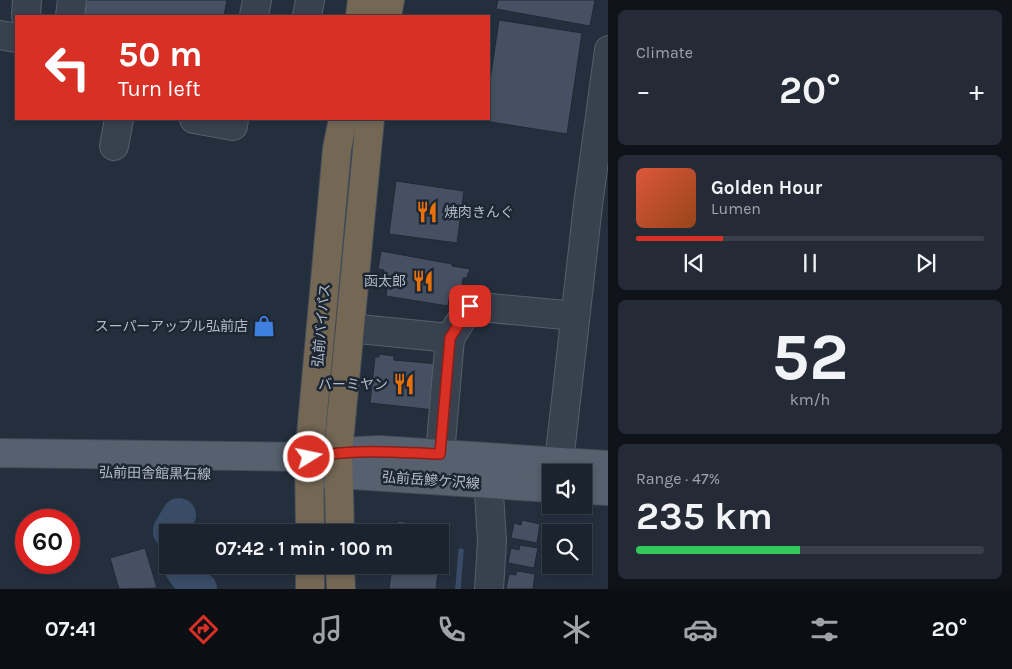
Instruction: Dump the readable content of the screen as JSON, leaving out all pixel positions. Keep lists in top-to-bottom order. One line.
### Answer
{"streets":{"highway":["弘前バイパス"],"main road":["弘前田舎館黒石線","弘前岳鰺ケ沢線"]},"crossings":[["弘前バイパス","弘前田舎館黒石線"],["弘前バイパス","弘前岳鰺ケ沢線"],["弘前田舎館黒石線","弘前岳鰺ケ沢線"]],"places":{"restaurant":["焼肉きんぐ","函太郎","バーミヤン"],"shop":["スーパーアップル弘前店"]},"page":{"tile":["Climate",["52","km/h"],["Range · 47%","235 km"]],"turn":["50 m","Turn left"],"heat":["−","20°","+"],"song":["Golden Hour","Lumen"],"limit":"60","trip":"07:42 · 1 min · 100 m","tabs":["07:41","20°"]}}
